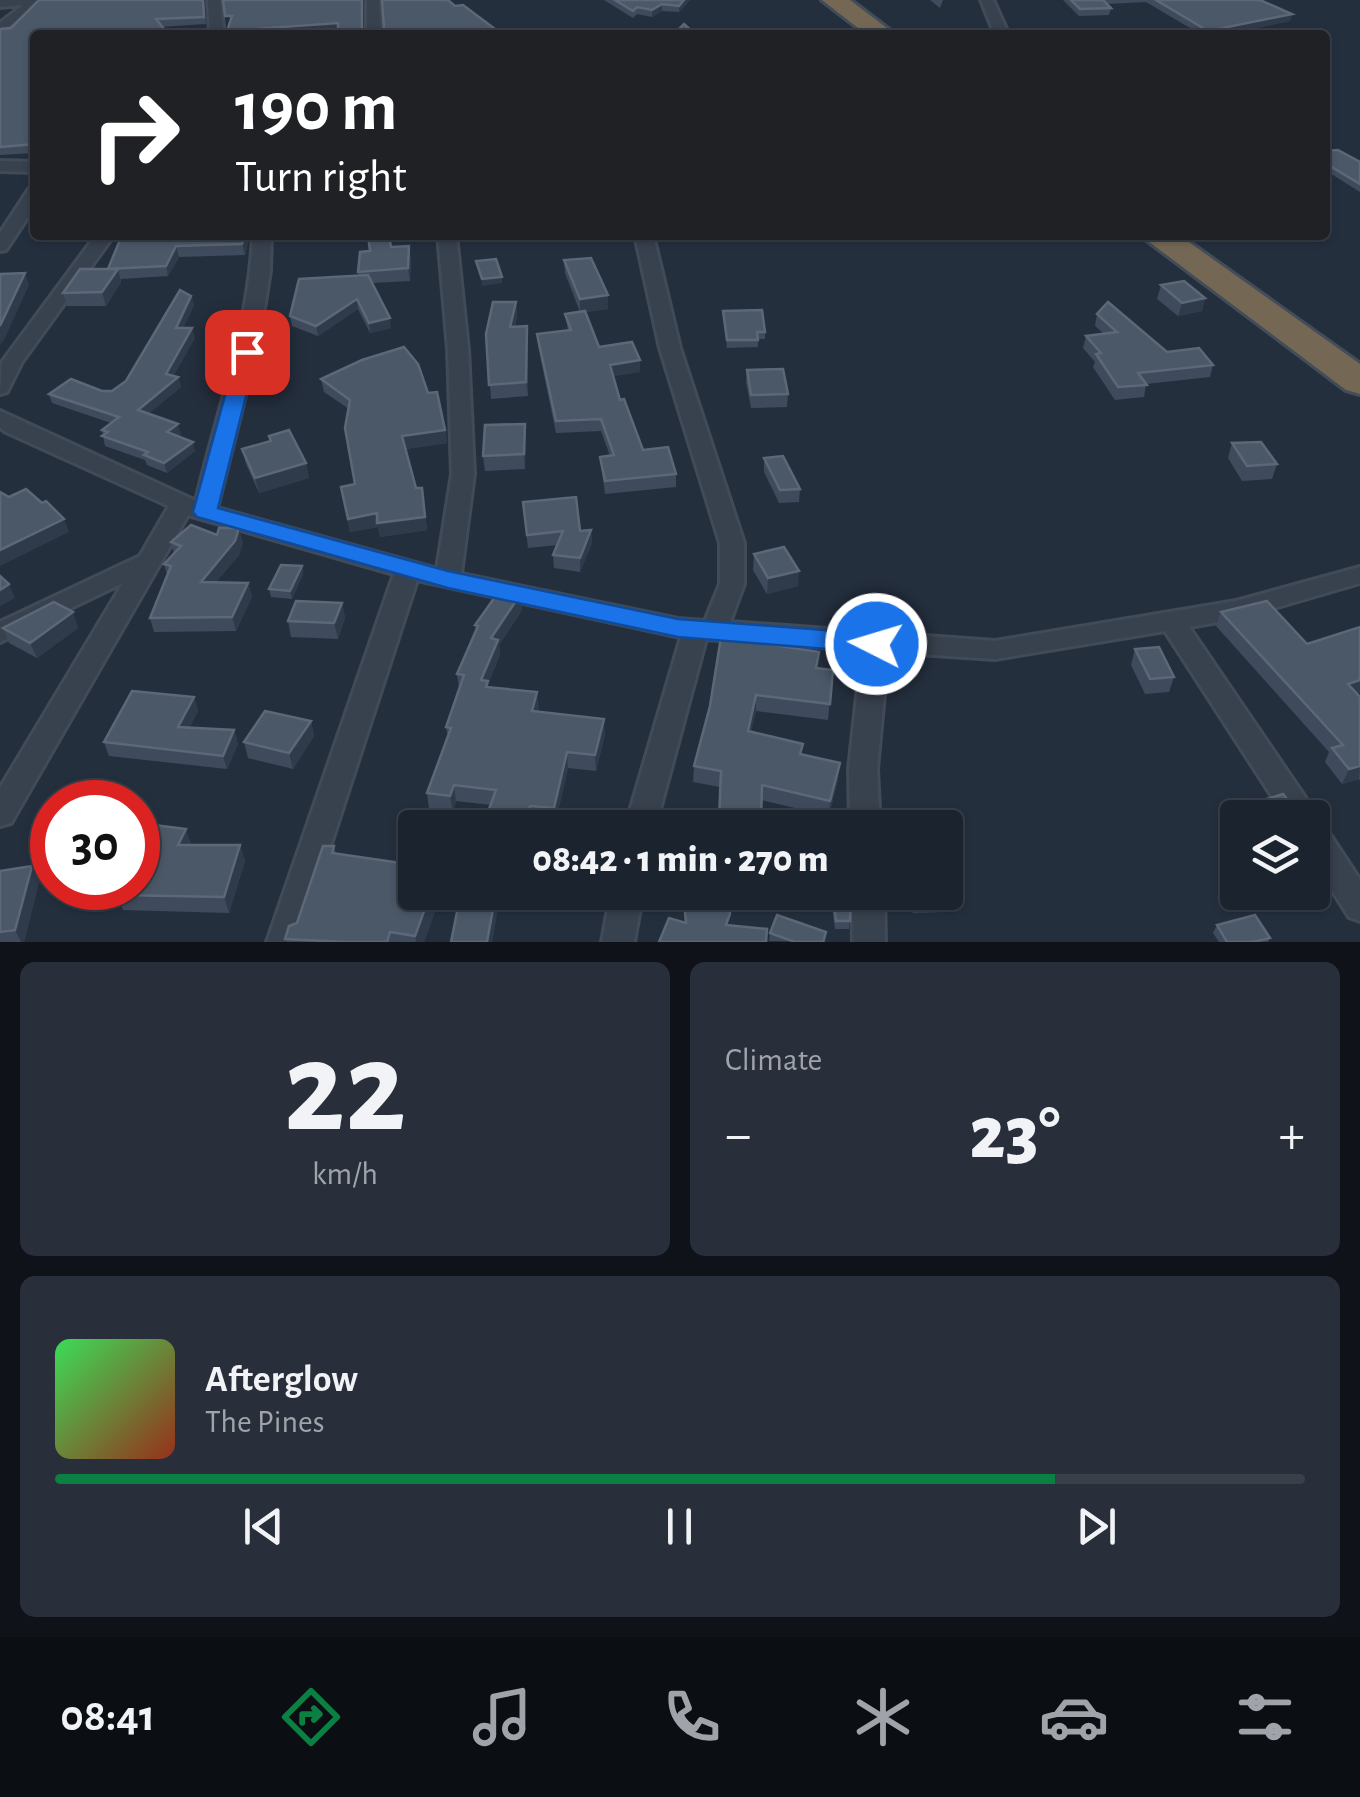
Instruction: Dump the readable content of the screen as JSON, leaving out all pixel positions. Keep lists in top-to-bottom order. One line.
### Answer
{"page":{"turn":["190 m","Turn right"],"limit":"30","trip":"08:42 · 1 min · 270 m","tile":[["22","km/h"],"Climate"],"heat":["−","23°","+"],"song":["Afterglow","The Pines"],"tabs":"08:41"}}
